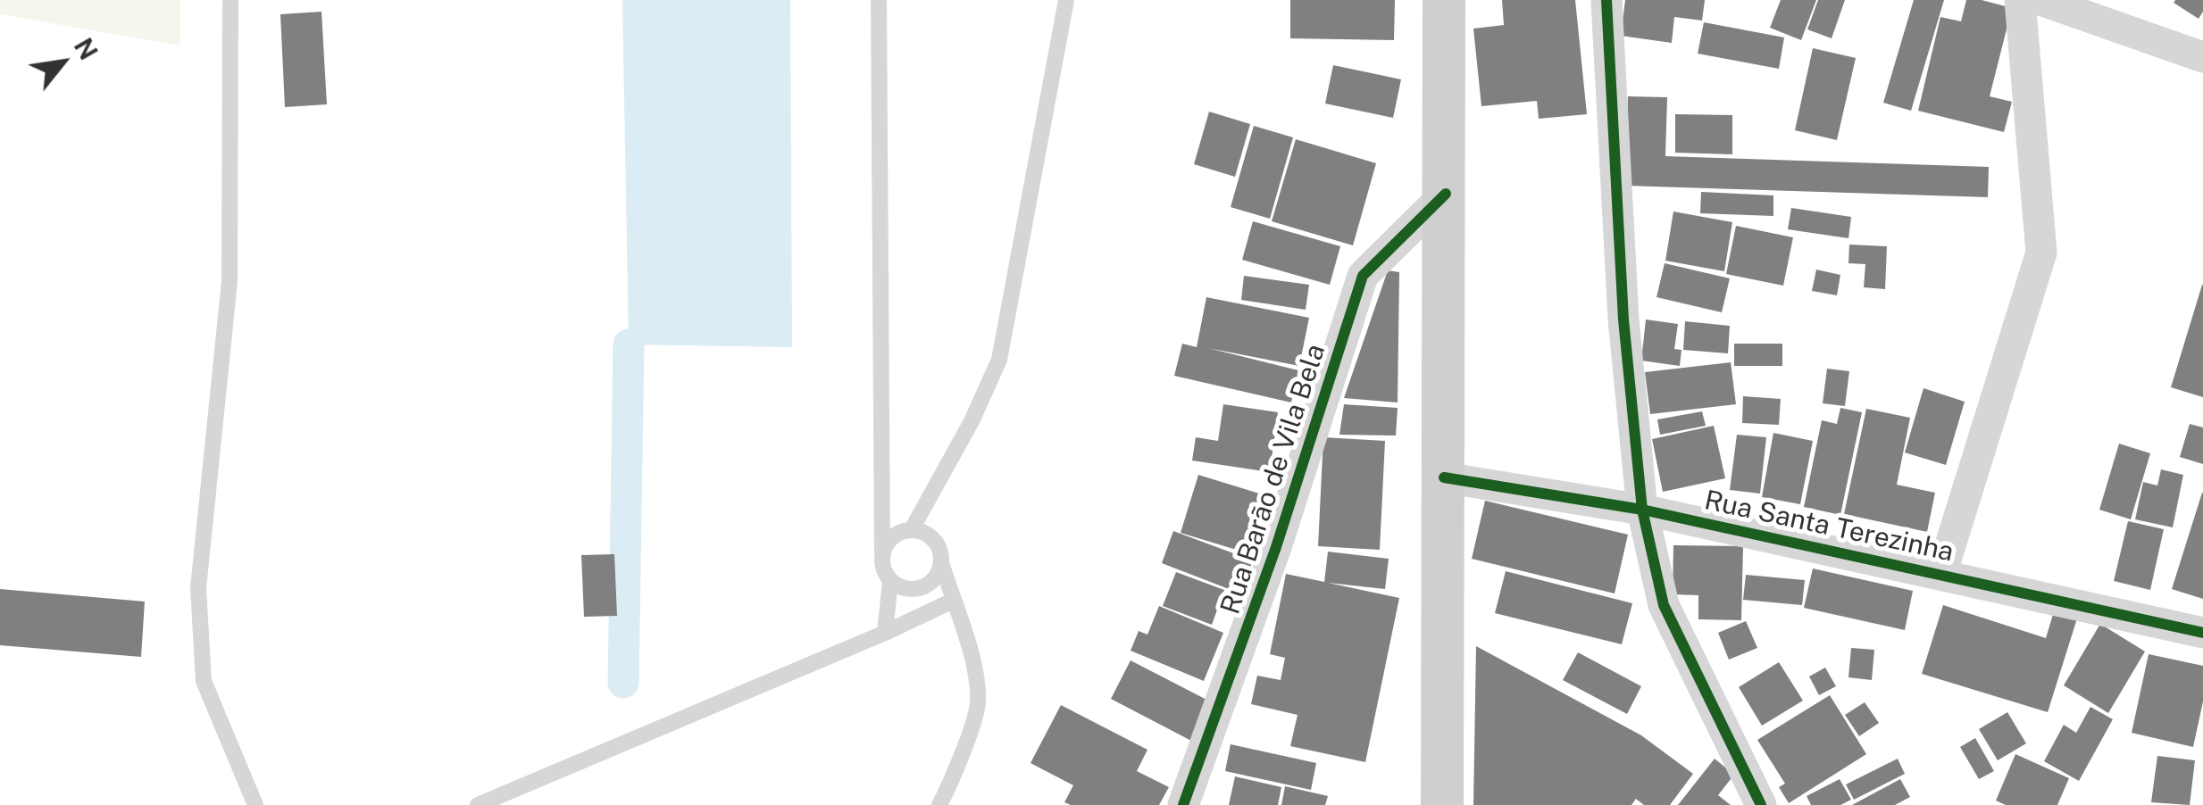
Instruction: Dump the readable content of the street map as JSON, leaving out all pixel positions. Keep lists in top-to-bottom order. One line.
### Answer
{"streets":{"street":["Rua Barão de Vila Bela","Rua Santa Terezinha"]},"north":"top right"}
